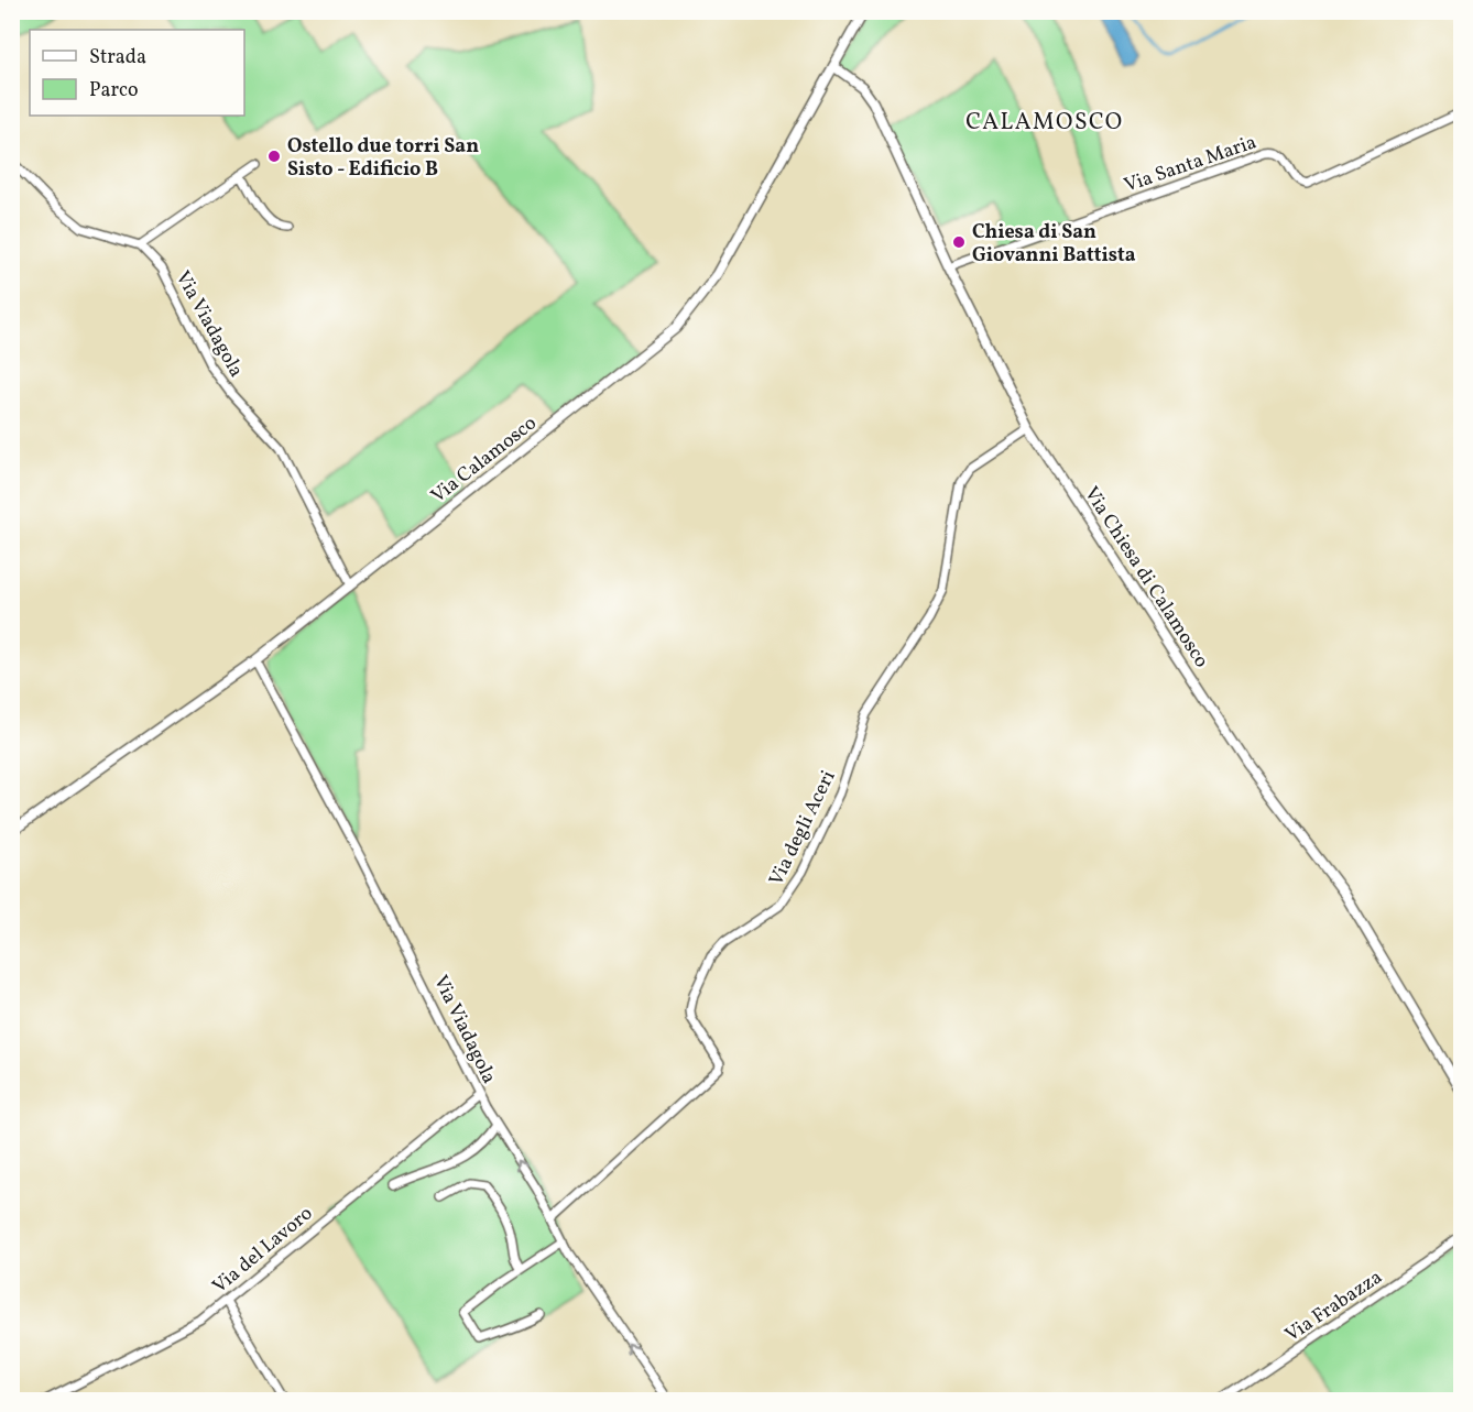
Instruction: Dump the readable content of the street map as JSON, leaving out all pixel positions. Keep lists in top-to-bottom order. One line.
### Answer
{"streets":{"street":["Via Santa Maria","Via Viadagola","Via Calamosco","Via Chiesa di Calamosco","Via degli Aceri","Via del Lavoro","Via Frabazza"]},"crossings":[["Via Santa Maria","Via Chiesa di Calamosco"],["Via Viadagola","Via Calamosco"],["Via Viadagola","Via degli Aceri"],["Via Viadagola","Via del Lavoro"],["Via Calamosco","Via Chiesa di Calamosco"],["Via Chiesa di Calamosco","Via degli Aceri"]],"districts":["CALAMOSCO"],"places":["Ostello due torri San Sisto - Edificio B","Chiesa di San Giovanni Battista"],"legend":["Strada","Parco"]}
